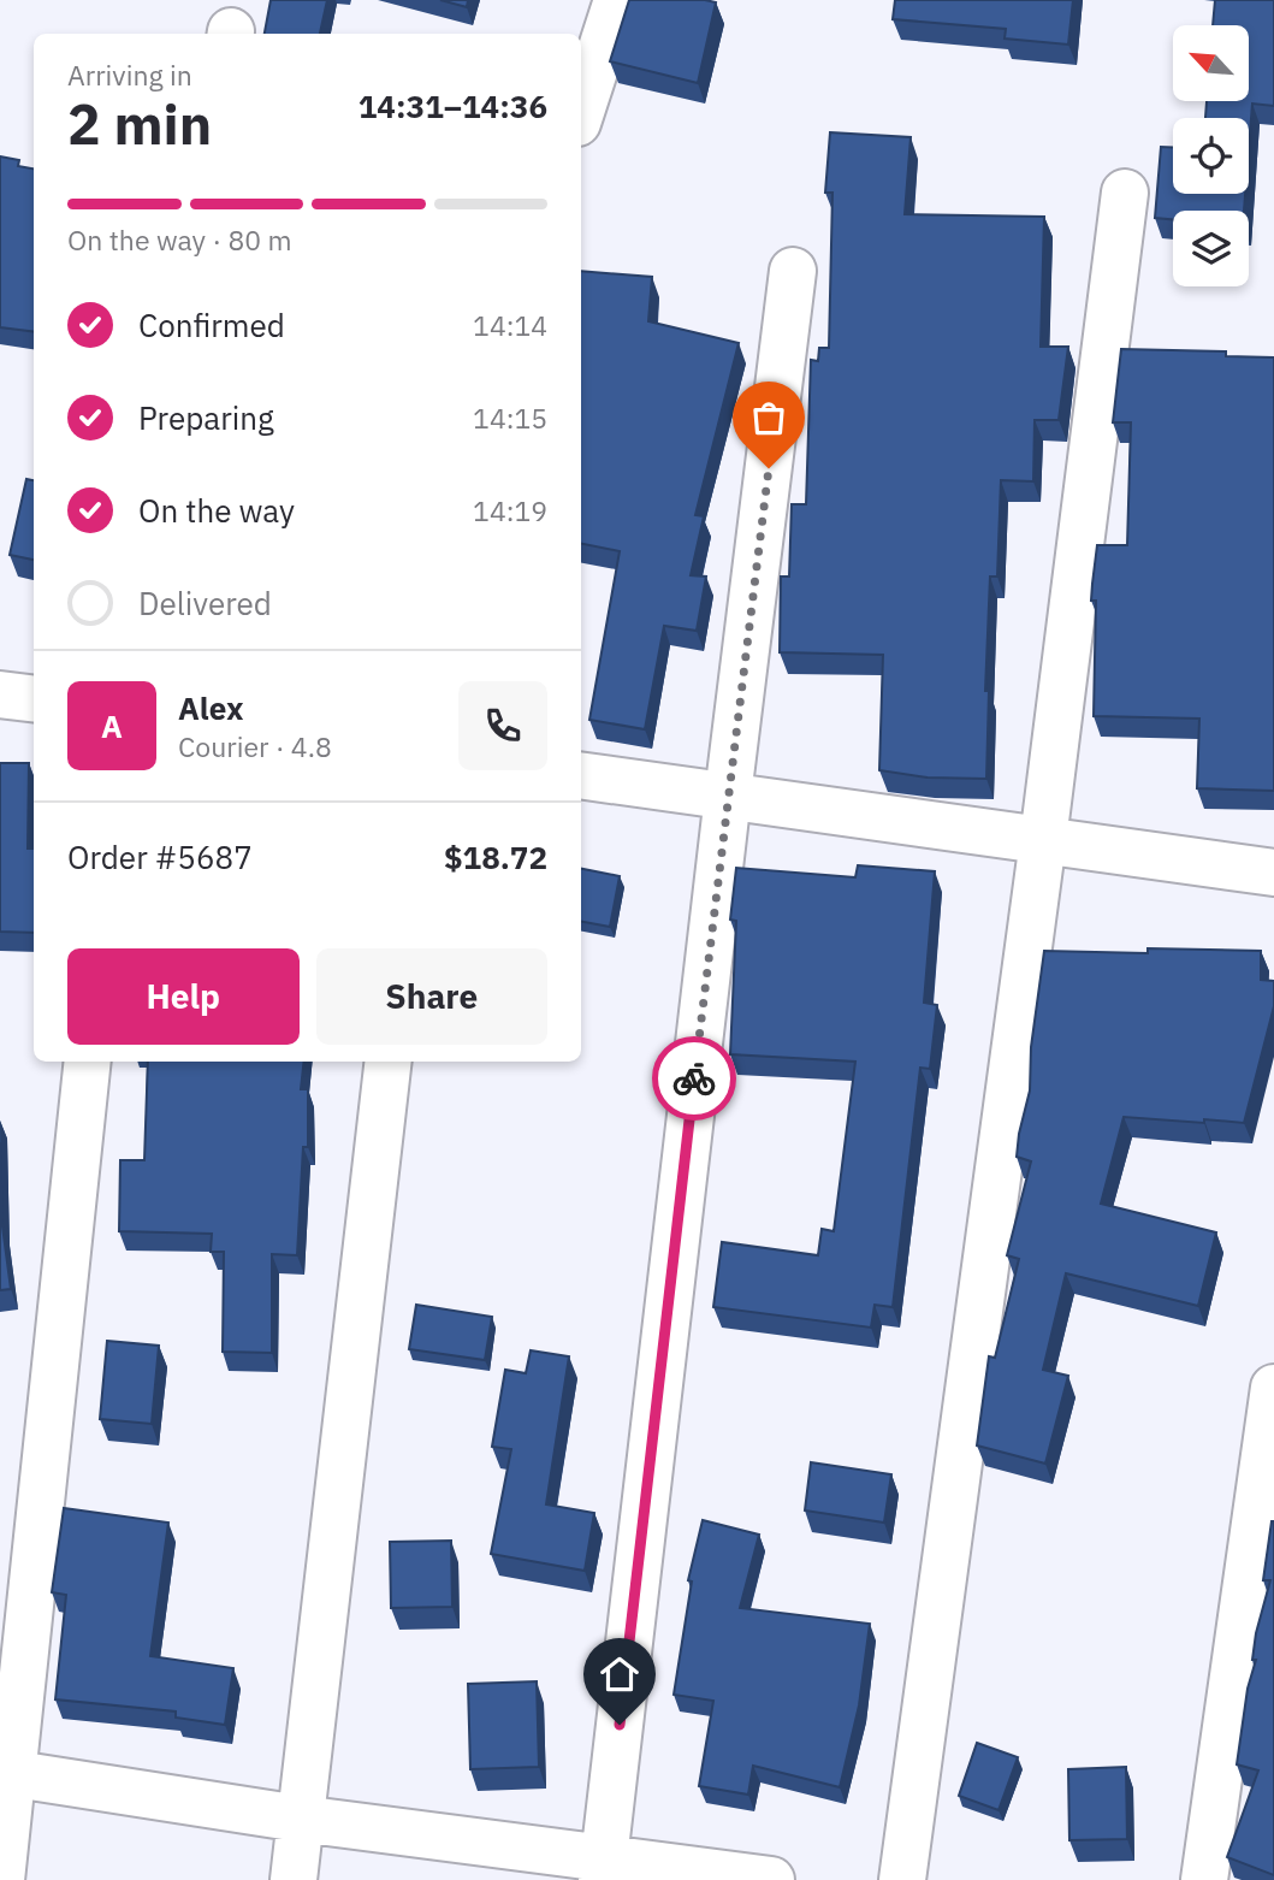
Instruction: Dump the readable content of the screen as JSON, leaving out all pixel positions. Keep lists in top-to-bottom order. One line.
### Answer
{"north":"top left","page":{"heading":["2 min","Arriving in","14:31–14:36"],"panel":["Alex","Courier · 4.8","Order #5687","$18.72"],"bar":"On the way · 80 m","list":[["Confirmed","14:14"],["Preparing","14:15"],["On the way","14:19"],"Delivered"],"round":"A","buttons":["Help","Share"]}}
